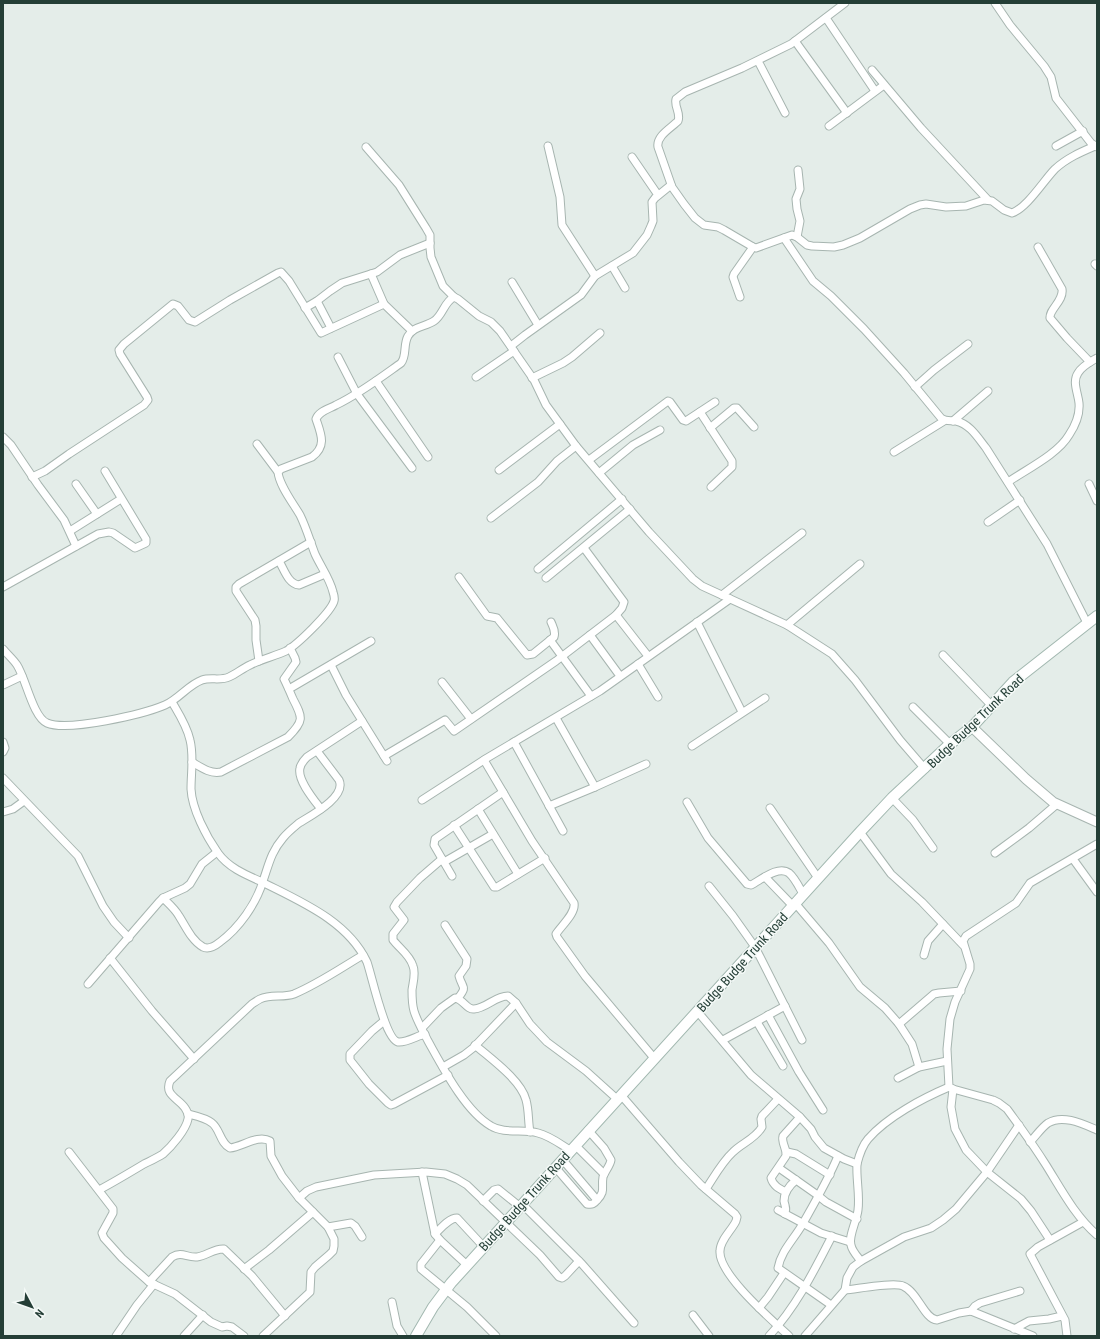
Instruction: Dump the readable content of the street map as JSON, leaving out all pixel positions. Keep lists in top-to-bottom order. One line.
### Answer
{"streets":{"main road":["Budge Budge Trunk Road"]},"north":"bottom right"}
